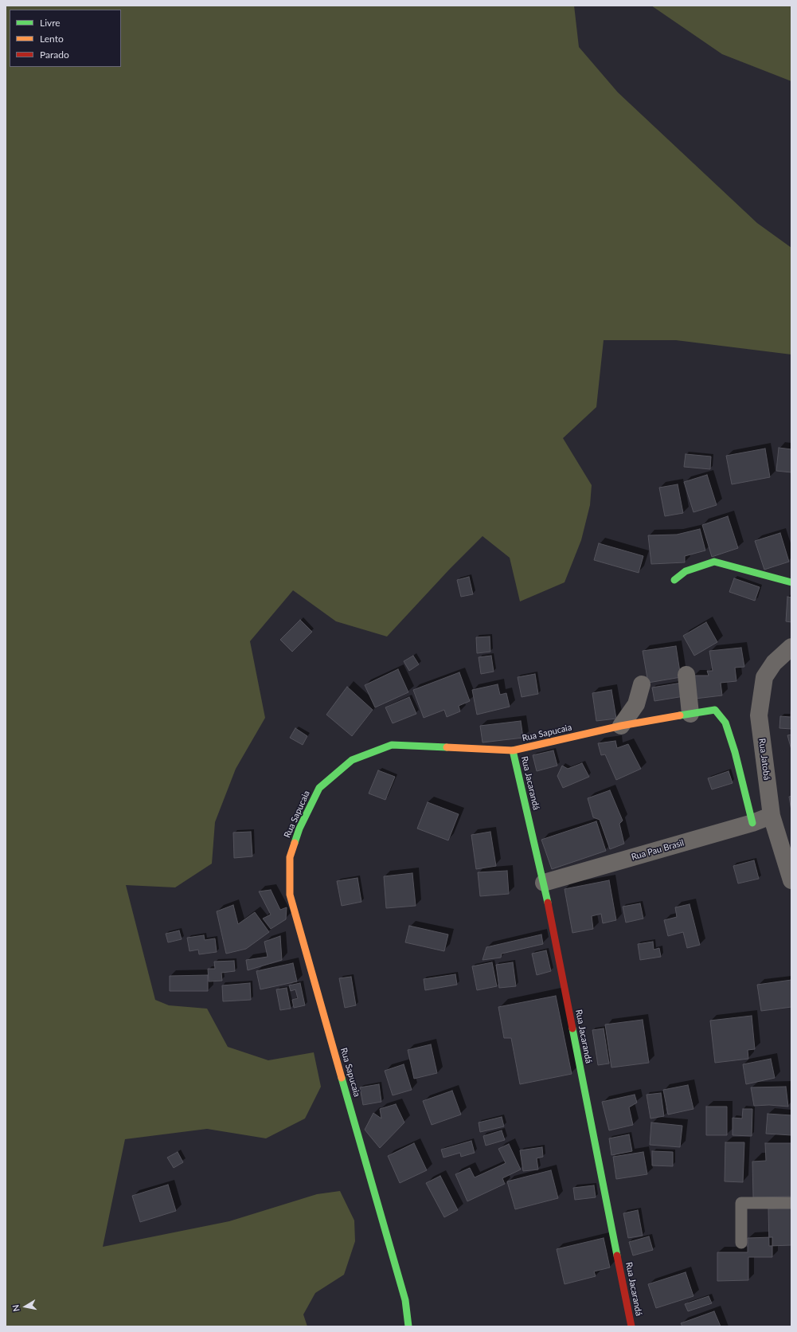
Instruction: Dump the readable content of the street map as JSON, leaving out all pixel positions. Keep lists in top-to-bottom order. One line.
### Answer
{"streets":{"street":["Rua Sapucaia","Rua Jatobá","Rua Jacarandá","Rua Pau Brasil"]},"crossings":[["Rua Sapucaia","Rua Jacarandá"],["Rua Sapucaia","Rua Pau Brasil"],["Rua Jatobá","Rua Pau Brasil"],["Rua Jacarandá","Rua Pau Brasil"]],"legend":["Livre","Lento","Parado"],"north":"left"}
